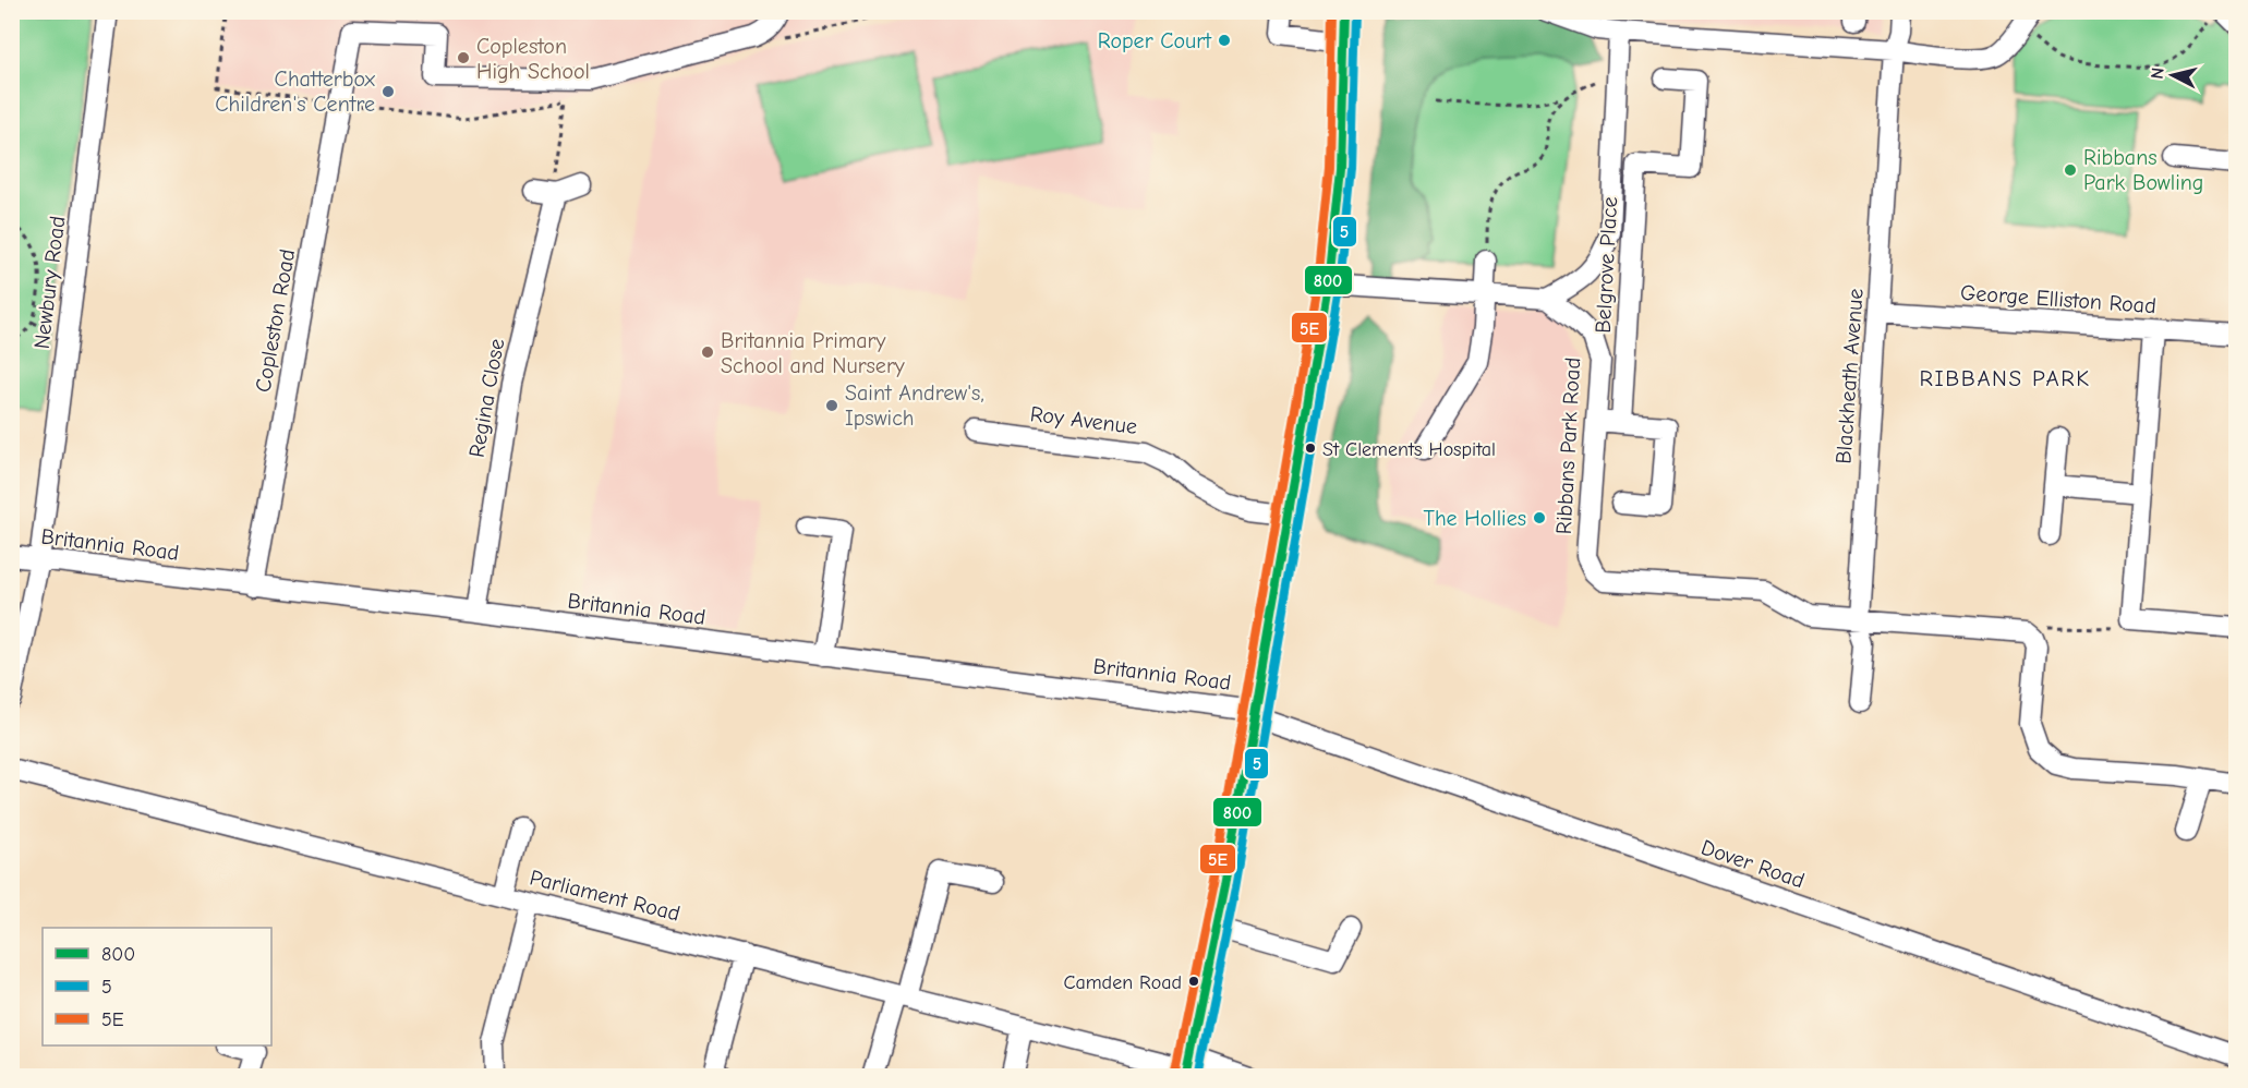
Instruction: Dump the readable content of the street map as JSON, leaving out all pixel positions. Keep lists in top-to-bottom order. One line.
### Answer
{"streets":{"street":["Belgrove Place","Newbury Road","George Elliston Road","Copleston Road","Blackheath Avenue","Regina Close","Roy Avenue","Ribbans Park Road","Britannia Road","Dover Road","Parliament Road"]},"crossings":[["Newbury Road","Britannia Road"],["George Elliston Road","Blackheath Avenue"],["Copleston Road","Britannia Road"],["Blackheath Avenue","Ribbans Park Road"],["Regina Close","Britannia Road"],["Britannia Road","Dover Road"]],"districts":["RIBBANS PARK"],"places":["Roper Court","Copleston High School","Chatterbox Children's Centre","Ribbans Park Bowling","Britannia Primary School and Nursery","Saint Andrew's, Ipswich","St Clements Hospital","The Hollies","Camden Road"],"lines":["transit line 800","transit line 5","transit line 5E"],"legend":["800","5","5E"],"north":"left"}
